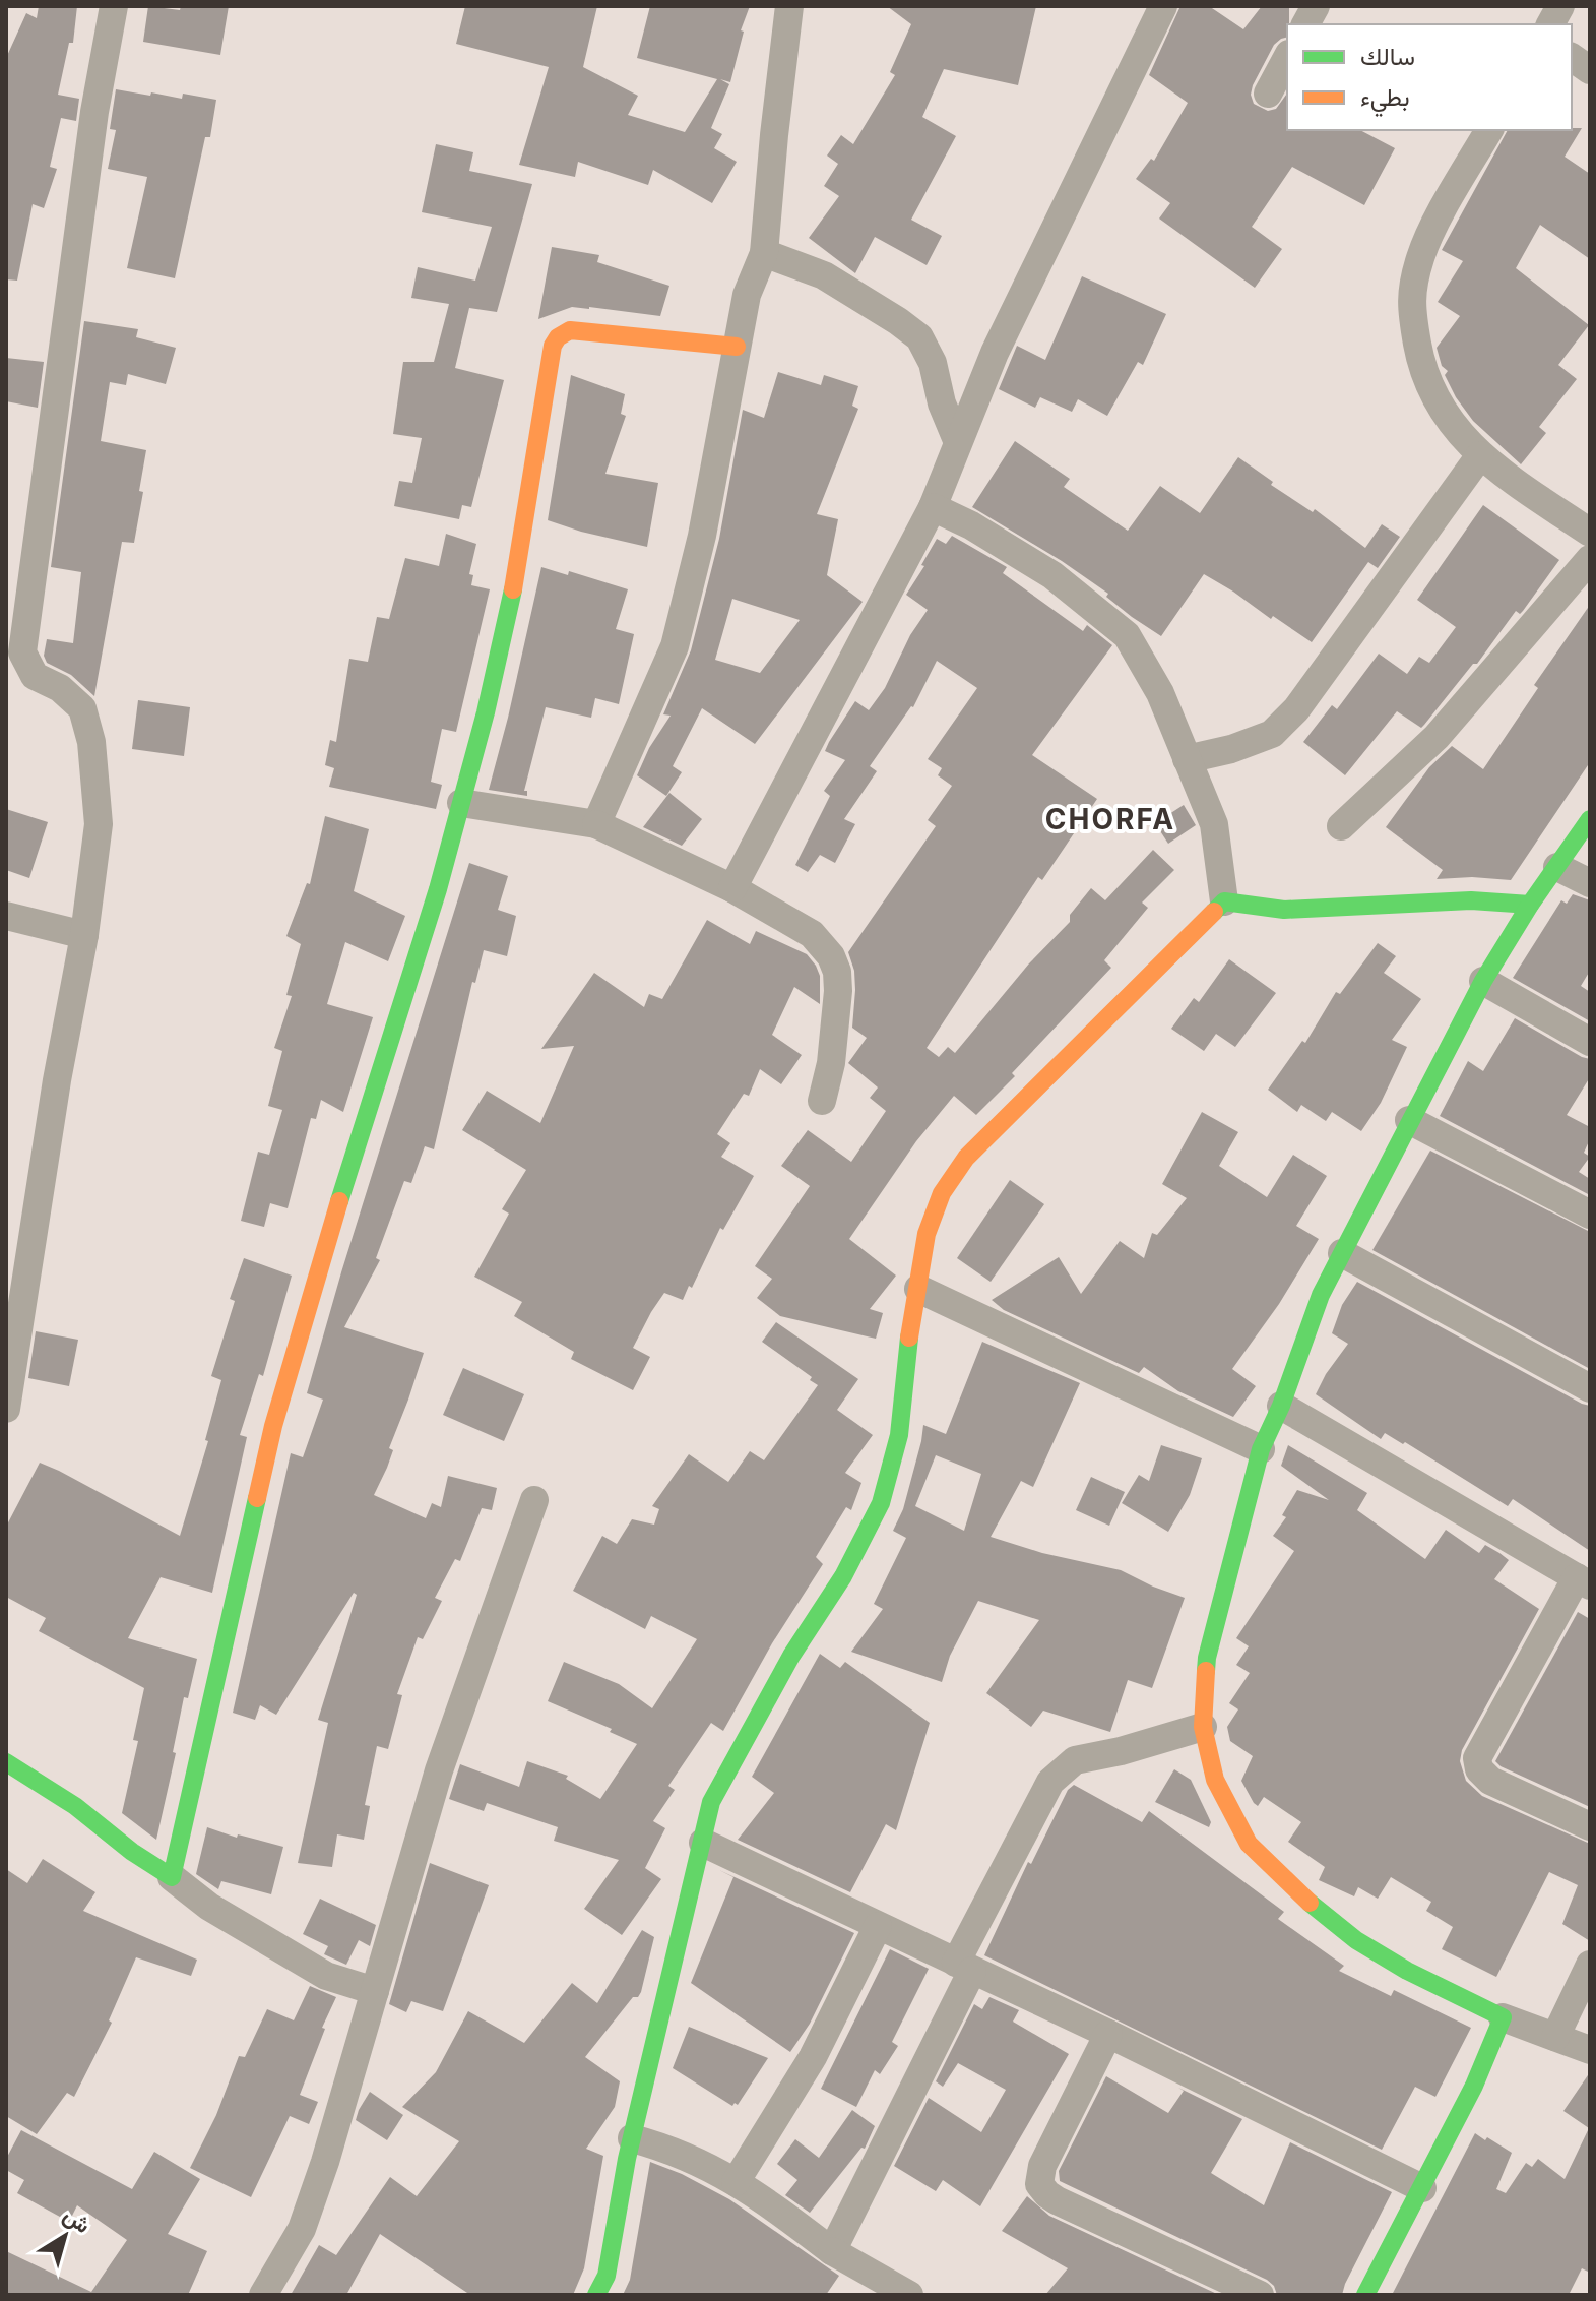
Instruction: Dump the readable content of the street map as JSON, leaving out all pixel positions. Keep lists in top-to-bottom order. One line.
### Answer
{"districts":["CHORFA"],"legend":["سالك","بطيء"],"north":"top right"}
